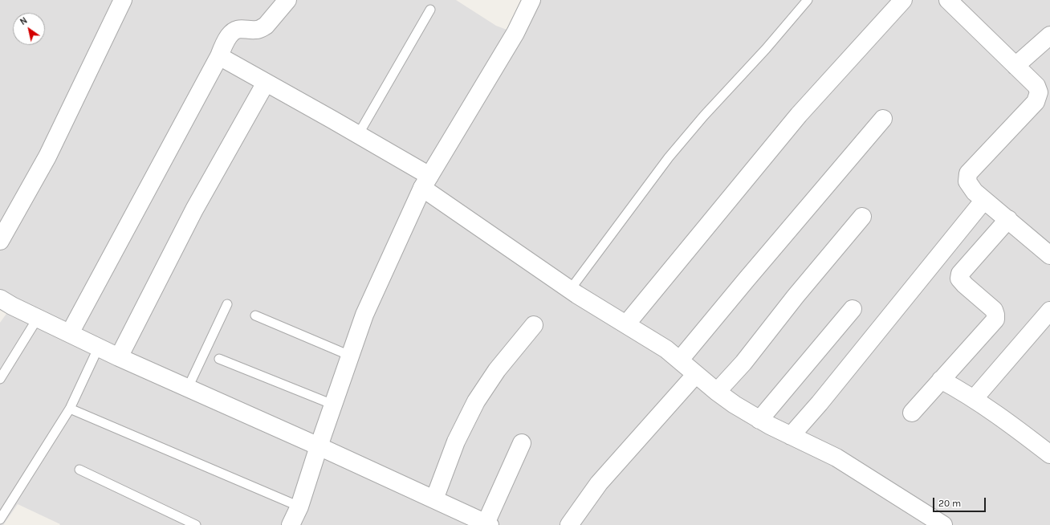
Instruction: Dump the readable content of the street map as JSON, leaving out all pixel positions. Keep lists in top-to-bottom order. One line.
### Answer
{"scale_bar":"20 m","north":"top left"}
